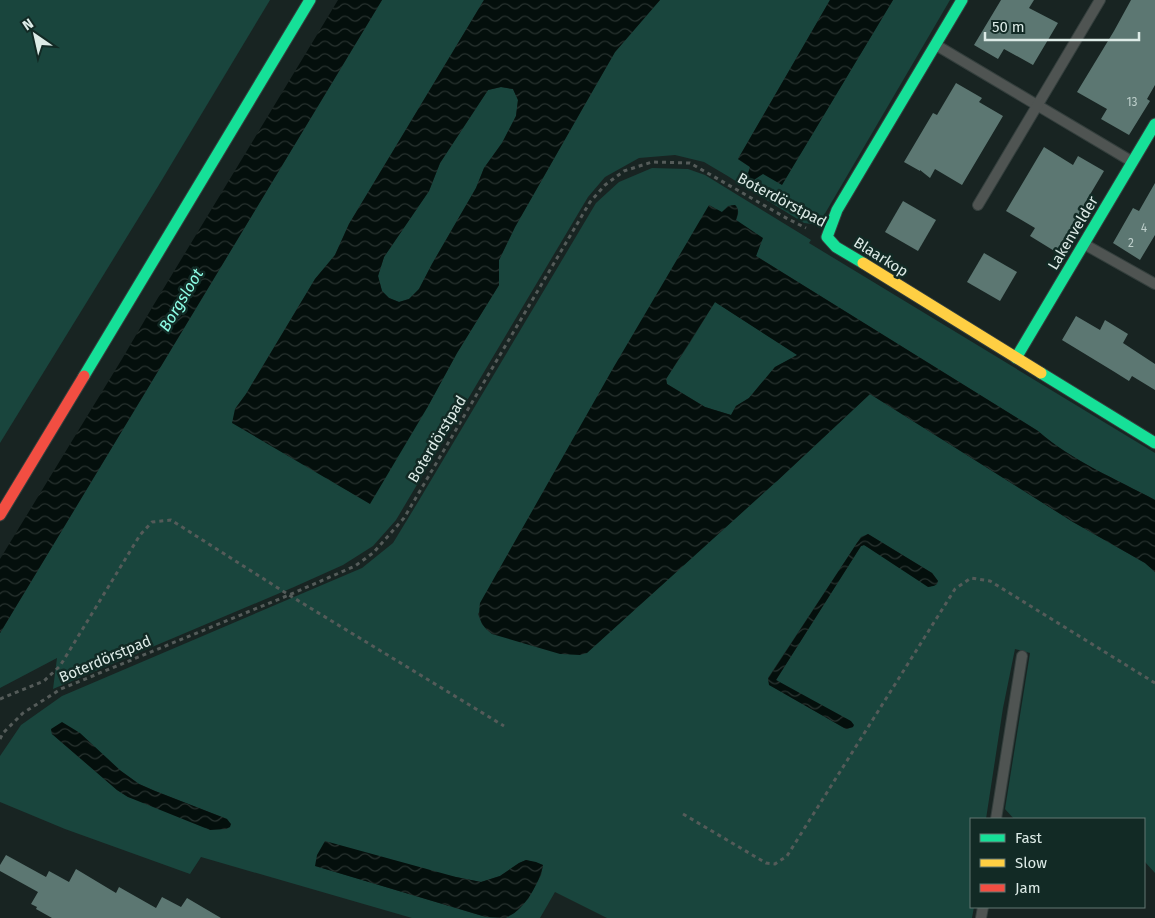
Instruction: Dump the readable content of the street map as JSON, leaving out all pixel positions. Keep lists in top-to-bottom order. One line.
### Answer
{"streets":{"street":["Lakenvelder","Blaarkop"],"path":["Boterdörstpad"]},"crossings":[["Boterdörstpad","Blaarkop"],["Lakenvelder","Blaarkop"]],"water":["Borgsloot"],"house_numbers":["13","4","2"],"legend":["Fast","Slow","Jam"],"scale_bar":"50 m","north":"top left"}
